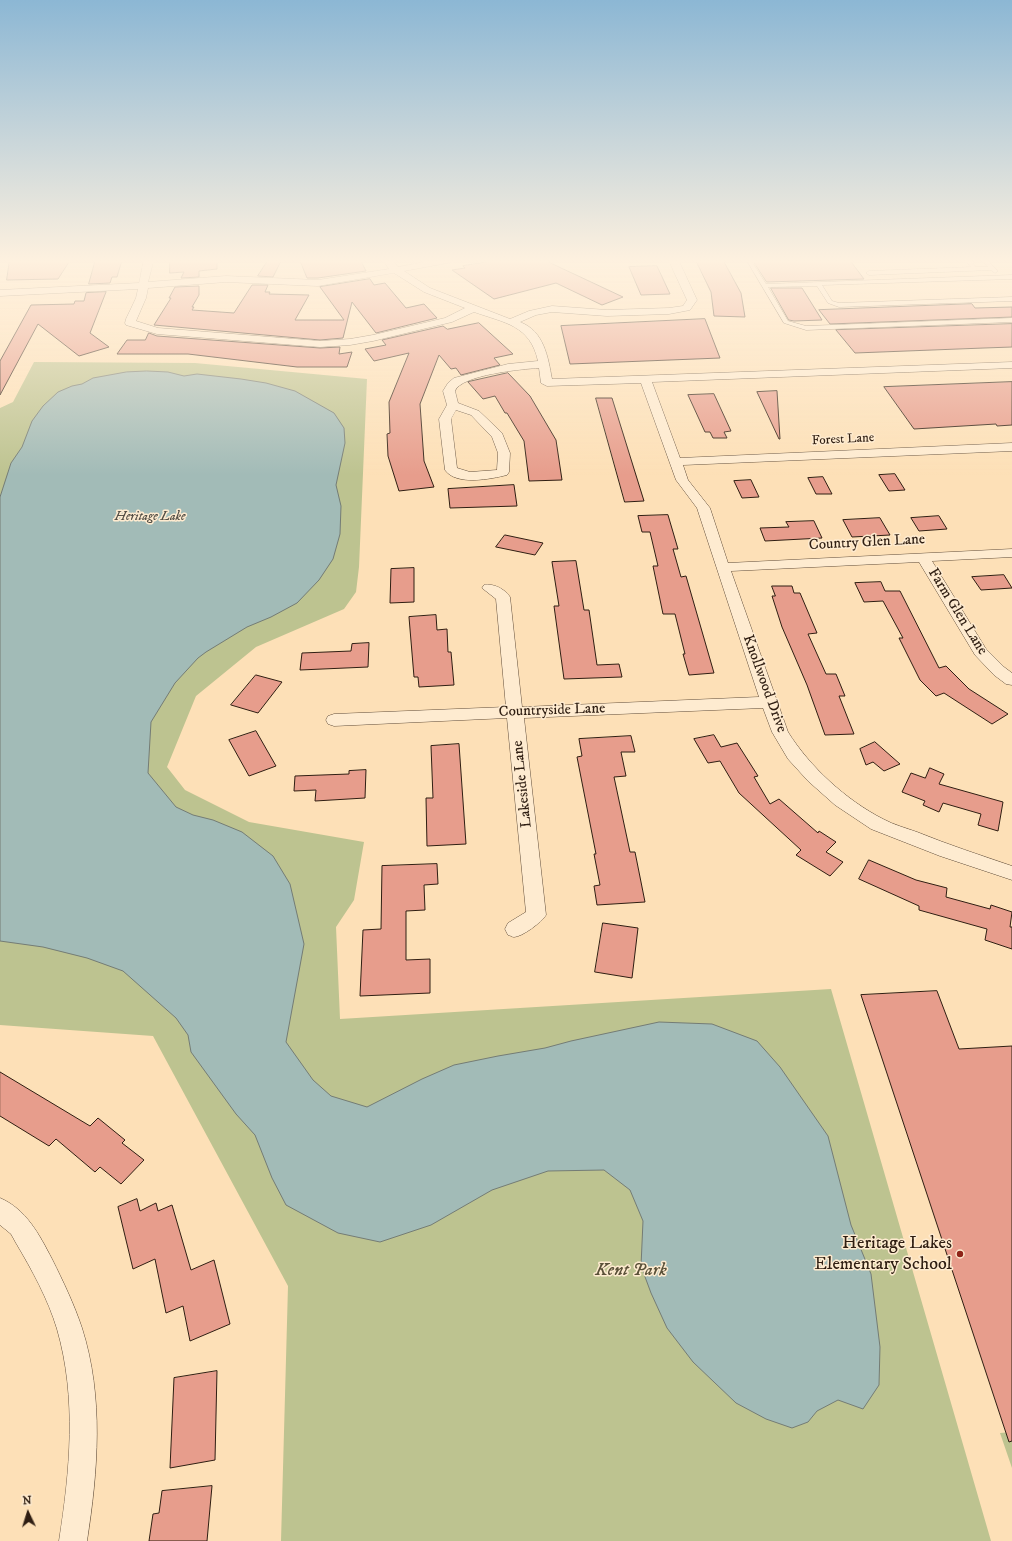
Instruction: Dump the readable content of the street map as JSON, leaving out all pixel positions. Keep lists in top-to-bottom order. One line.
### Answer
{"streets":{"street":["Forest Lane","Country Glen Lane","Farm Glen Lane","Knollwood Drive","Countryside Lane","Lakeside Lane"]},"crossings":[["Forest Lane","Knollwood Drive"],["Country Glen Lane","Farm Glen Lane"],["Country Glen Lane","Knollwood Drive"],["Knollwood Drive","Countryside Lane"],["Countryside Lane","Lakeside Lane"]],"water":["Heritage Lake"],"parks":["Kent Park"],"places":["Heritage Lakes Elementary School"],"north":"top"}
